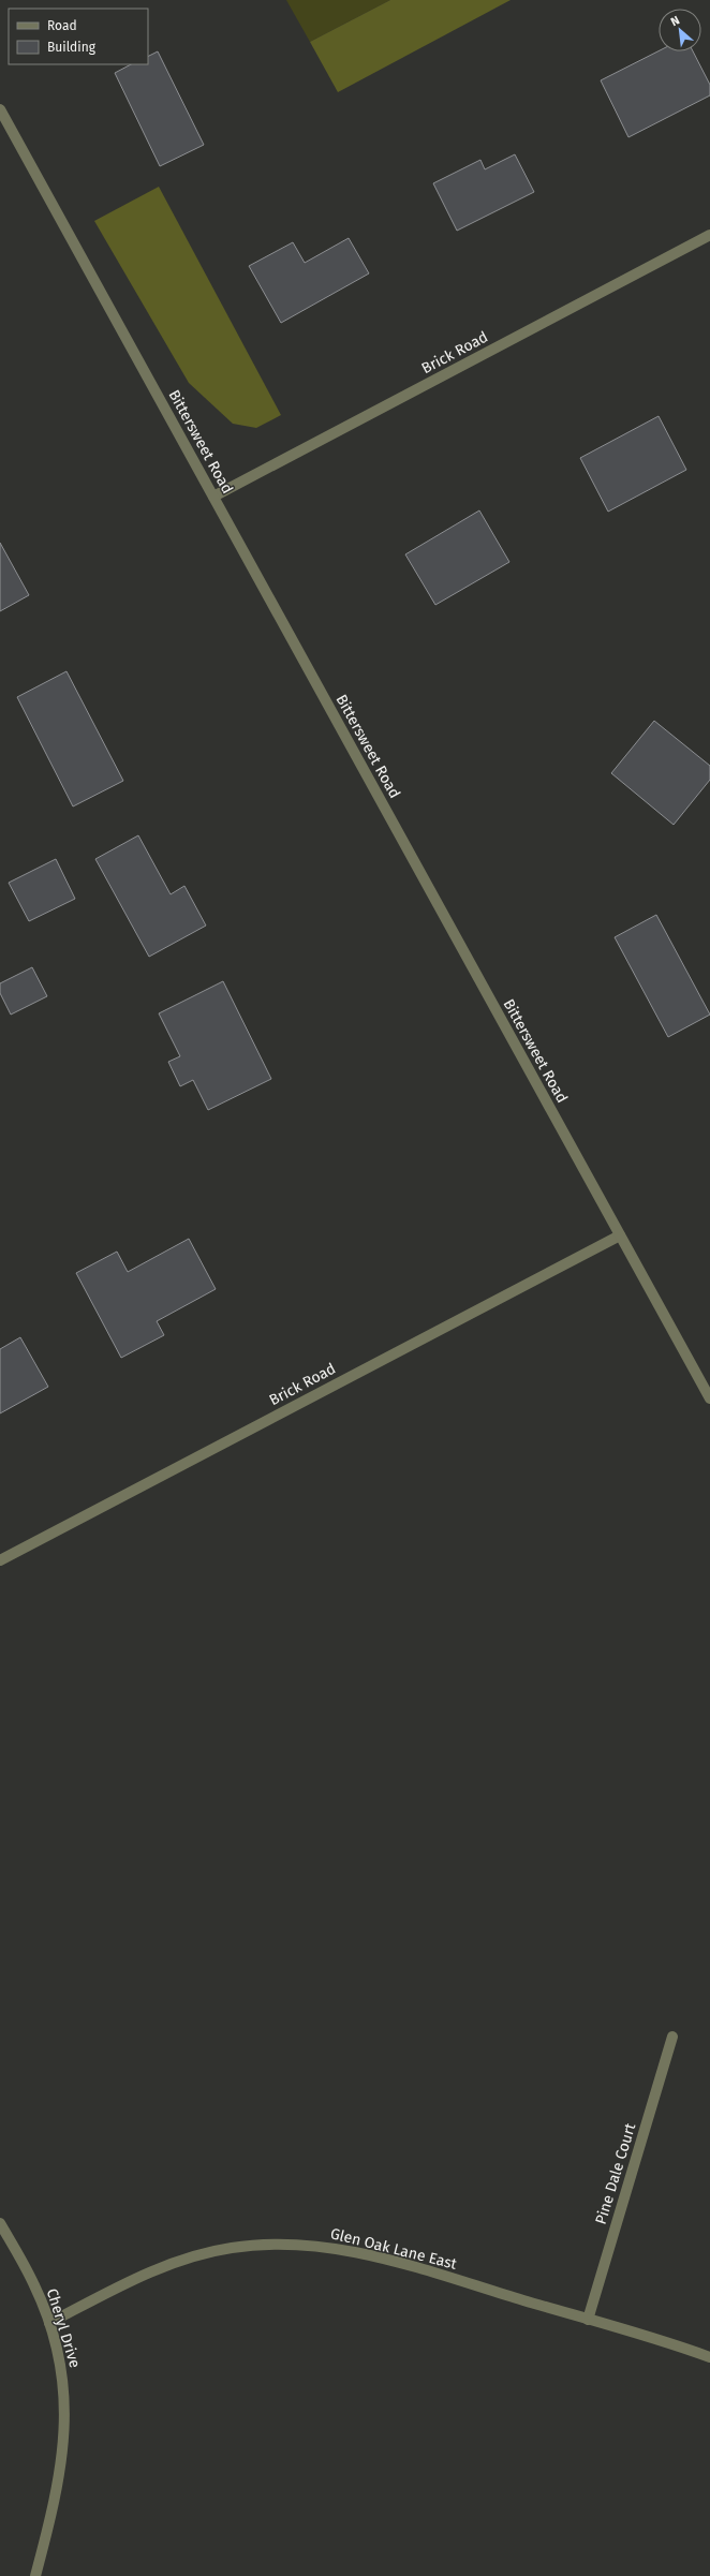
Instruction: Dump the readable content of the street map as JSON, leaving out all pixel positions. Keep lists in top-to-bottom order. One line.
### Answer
{"streets":{"street":["Brick Road","Bittersweet Road","Pine Dale Court","Glen Oak Lane East","Cheryl Drive"]},"crossings":[["Brick Road","Bittersweet Road"],["Pine Dale Court","Glen Oak Lane East"],["Glen Oak Lane East","Cheryl Drive"]],"legend":["Road","Building"],"north":"top left"}
